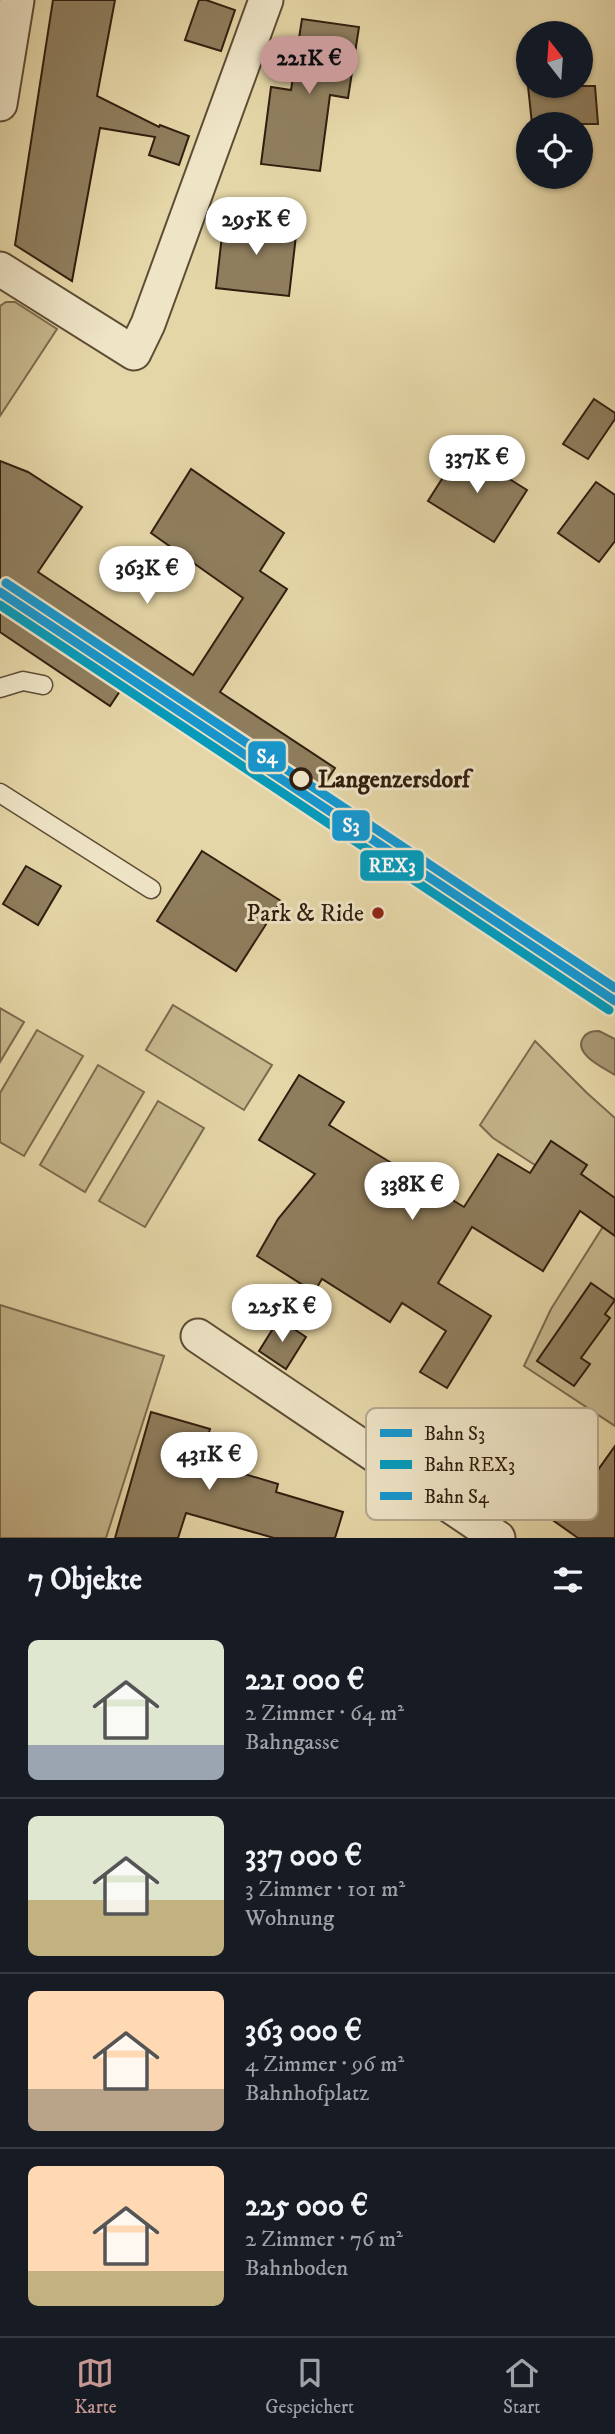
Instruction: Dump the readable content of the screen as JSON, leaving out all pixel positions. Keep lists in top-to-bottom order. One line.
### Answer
{"places":["Langenzersdorf","Park & Ride"],"lines":["rail line S4","rail line S3","rail line REX3"],"legend":["Bahn S3","Bahn REX3","Bahn S4"],"north":"top","page":{"price":["221K €","295K €","337K €","363K €","338K €","225K €","431K €"],"heading":"7 Objekte","list":[{"name":"221 000 €","note":"2 Zimmer · 64 m² · Bahngasse"},{"name":"337 000 €","note":"3 Zimmer · 101 m² · Wohnung"},{"name":"363 000 €","note":"4 Zimmer · 96 m² · Bahnhofplatz"},{"name":"225 000 €","note":"2 Zimmer · 76 m² · Bahnboden"}],"tabs":["Karte","Gespeichert","Start"]}}
